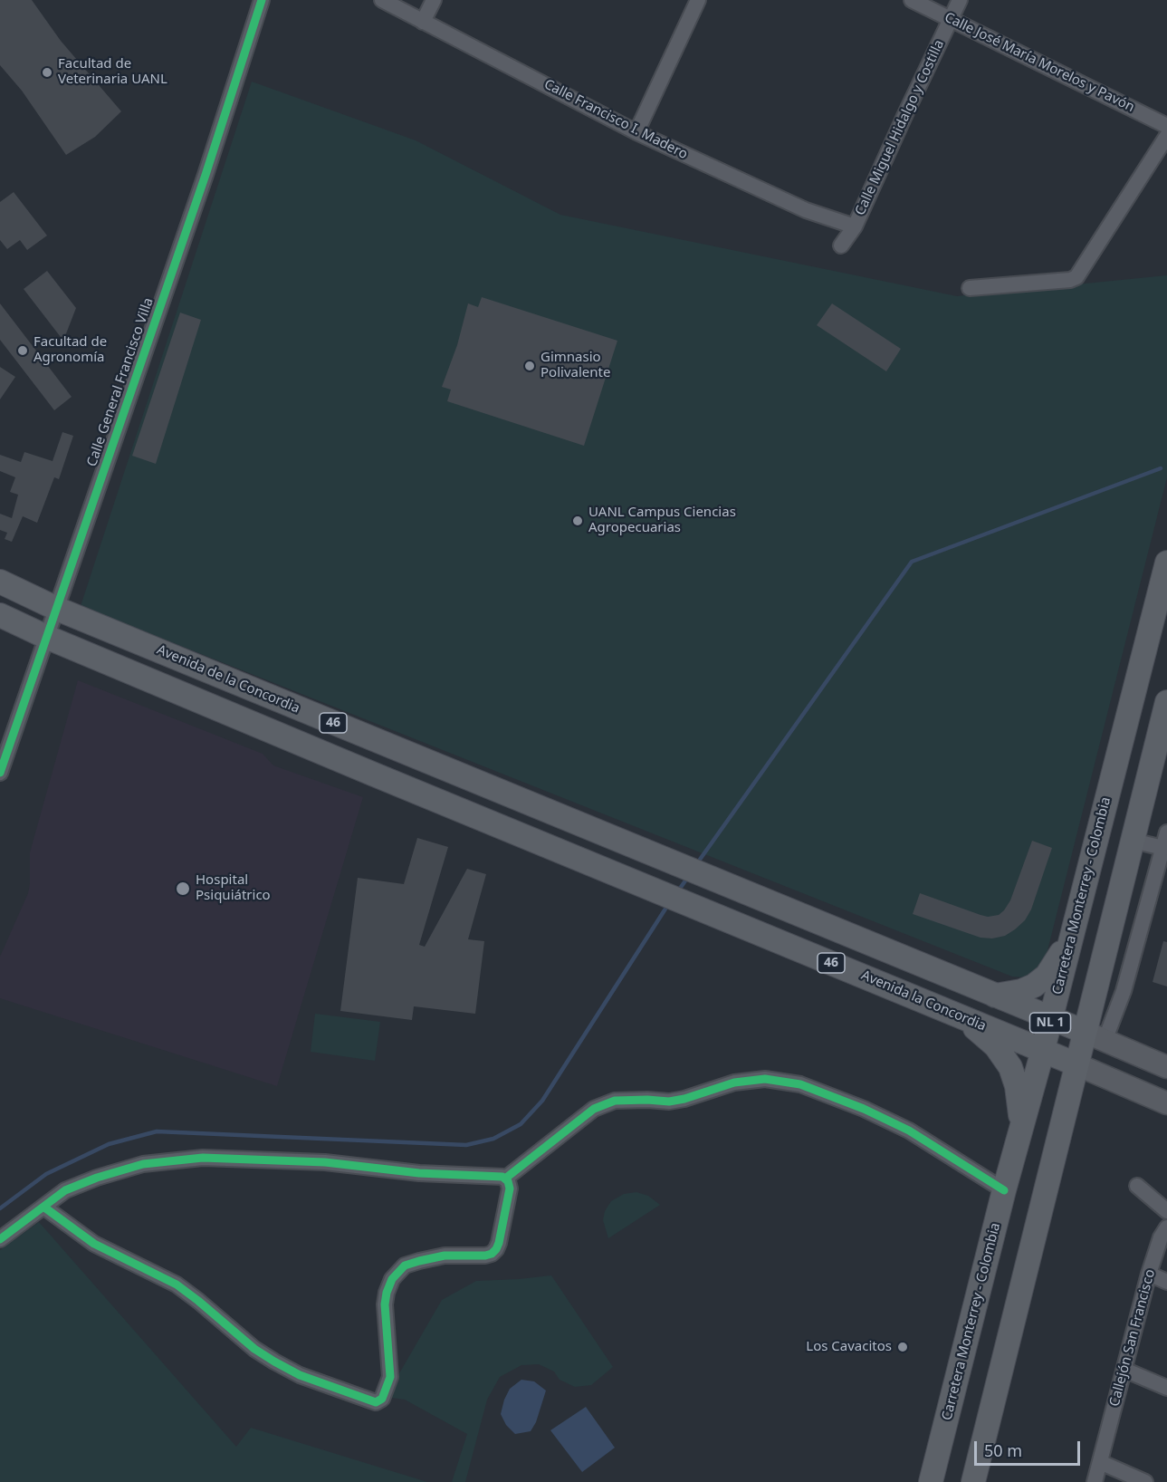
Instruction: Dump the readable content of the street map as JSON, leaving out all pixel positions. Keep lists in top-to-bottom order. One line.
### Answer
{"streets":{"main road":["Avenida de la Concordia","46","Carretera Monterrey - Colombia","Avenida la Concordia","NL 1"],"street":["Calle José María Morelos y Pavón","Calle Francisco I. Madero","Calle Miguel Hidalgo y Costilla","Calle General Francisco Villa","Callejón San Francisco"]},"crossings":[["Calle José María Morelos y Pavón","Calle Miguel Hidalgo y Costilla"],["Calle Francisco I. Madero","Calle Miguel Hidalgo y Costilla"],["Calle General Francisco Villa","Avenida de la Concordia"],["Calle General Francisco Villa","46"],["Calle General Francisco Villa","Avenida la Concordia"],["Avenida de la Concordia","46"],["46","Carretera Monterrey - Colombia"],["46","Avenida la Concordia"],["46","NL 1"],["Carretera Monterrey - Colombia","Avenida la Concordia"],["Avenida la Concordia","NL 1"]],"places":["Facultad de Veterinaria UANL","Facultad de Agronomía","Gimnasio Polivalente","UANL Campus Ciencias Agropecuarias","Hospital Psiquiátrico","Los Cavacitos"],"scale_bar":"50 m"}
